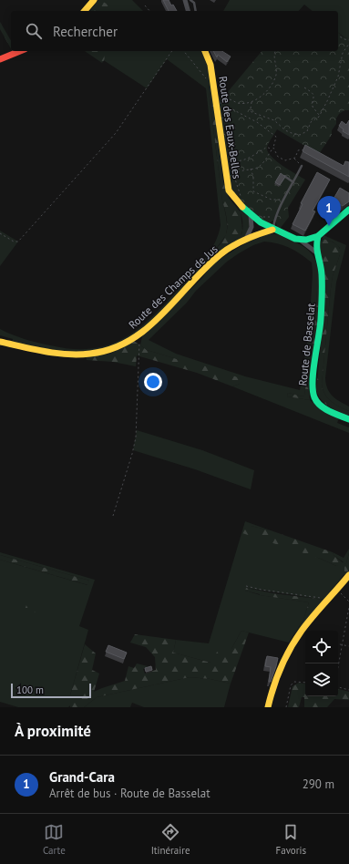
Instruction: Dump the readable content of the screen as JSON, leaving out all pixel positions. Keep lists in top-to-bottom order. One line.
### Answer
{"streets":{"street":["Route des Eaux-Belles","Route des Champs de Jus","Route de Basselat"]},"crossings":[["Route des Eaux-Belles","Route des Champs de Jus"]],"scale_bar":"100 m","page":{"search":"Rechercher","pins":"1","scale":"100 m","heading":"À proximité","list":[{"mark":"1","name":"Grand-Cara","note":"Arrêt de bus · Route de Basselat","value":"290 m"}],"nav":["Carte","Itinéraire","Favoris"]}}
